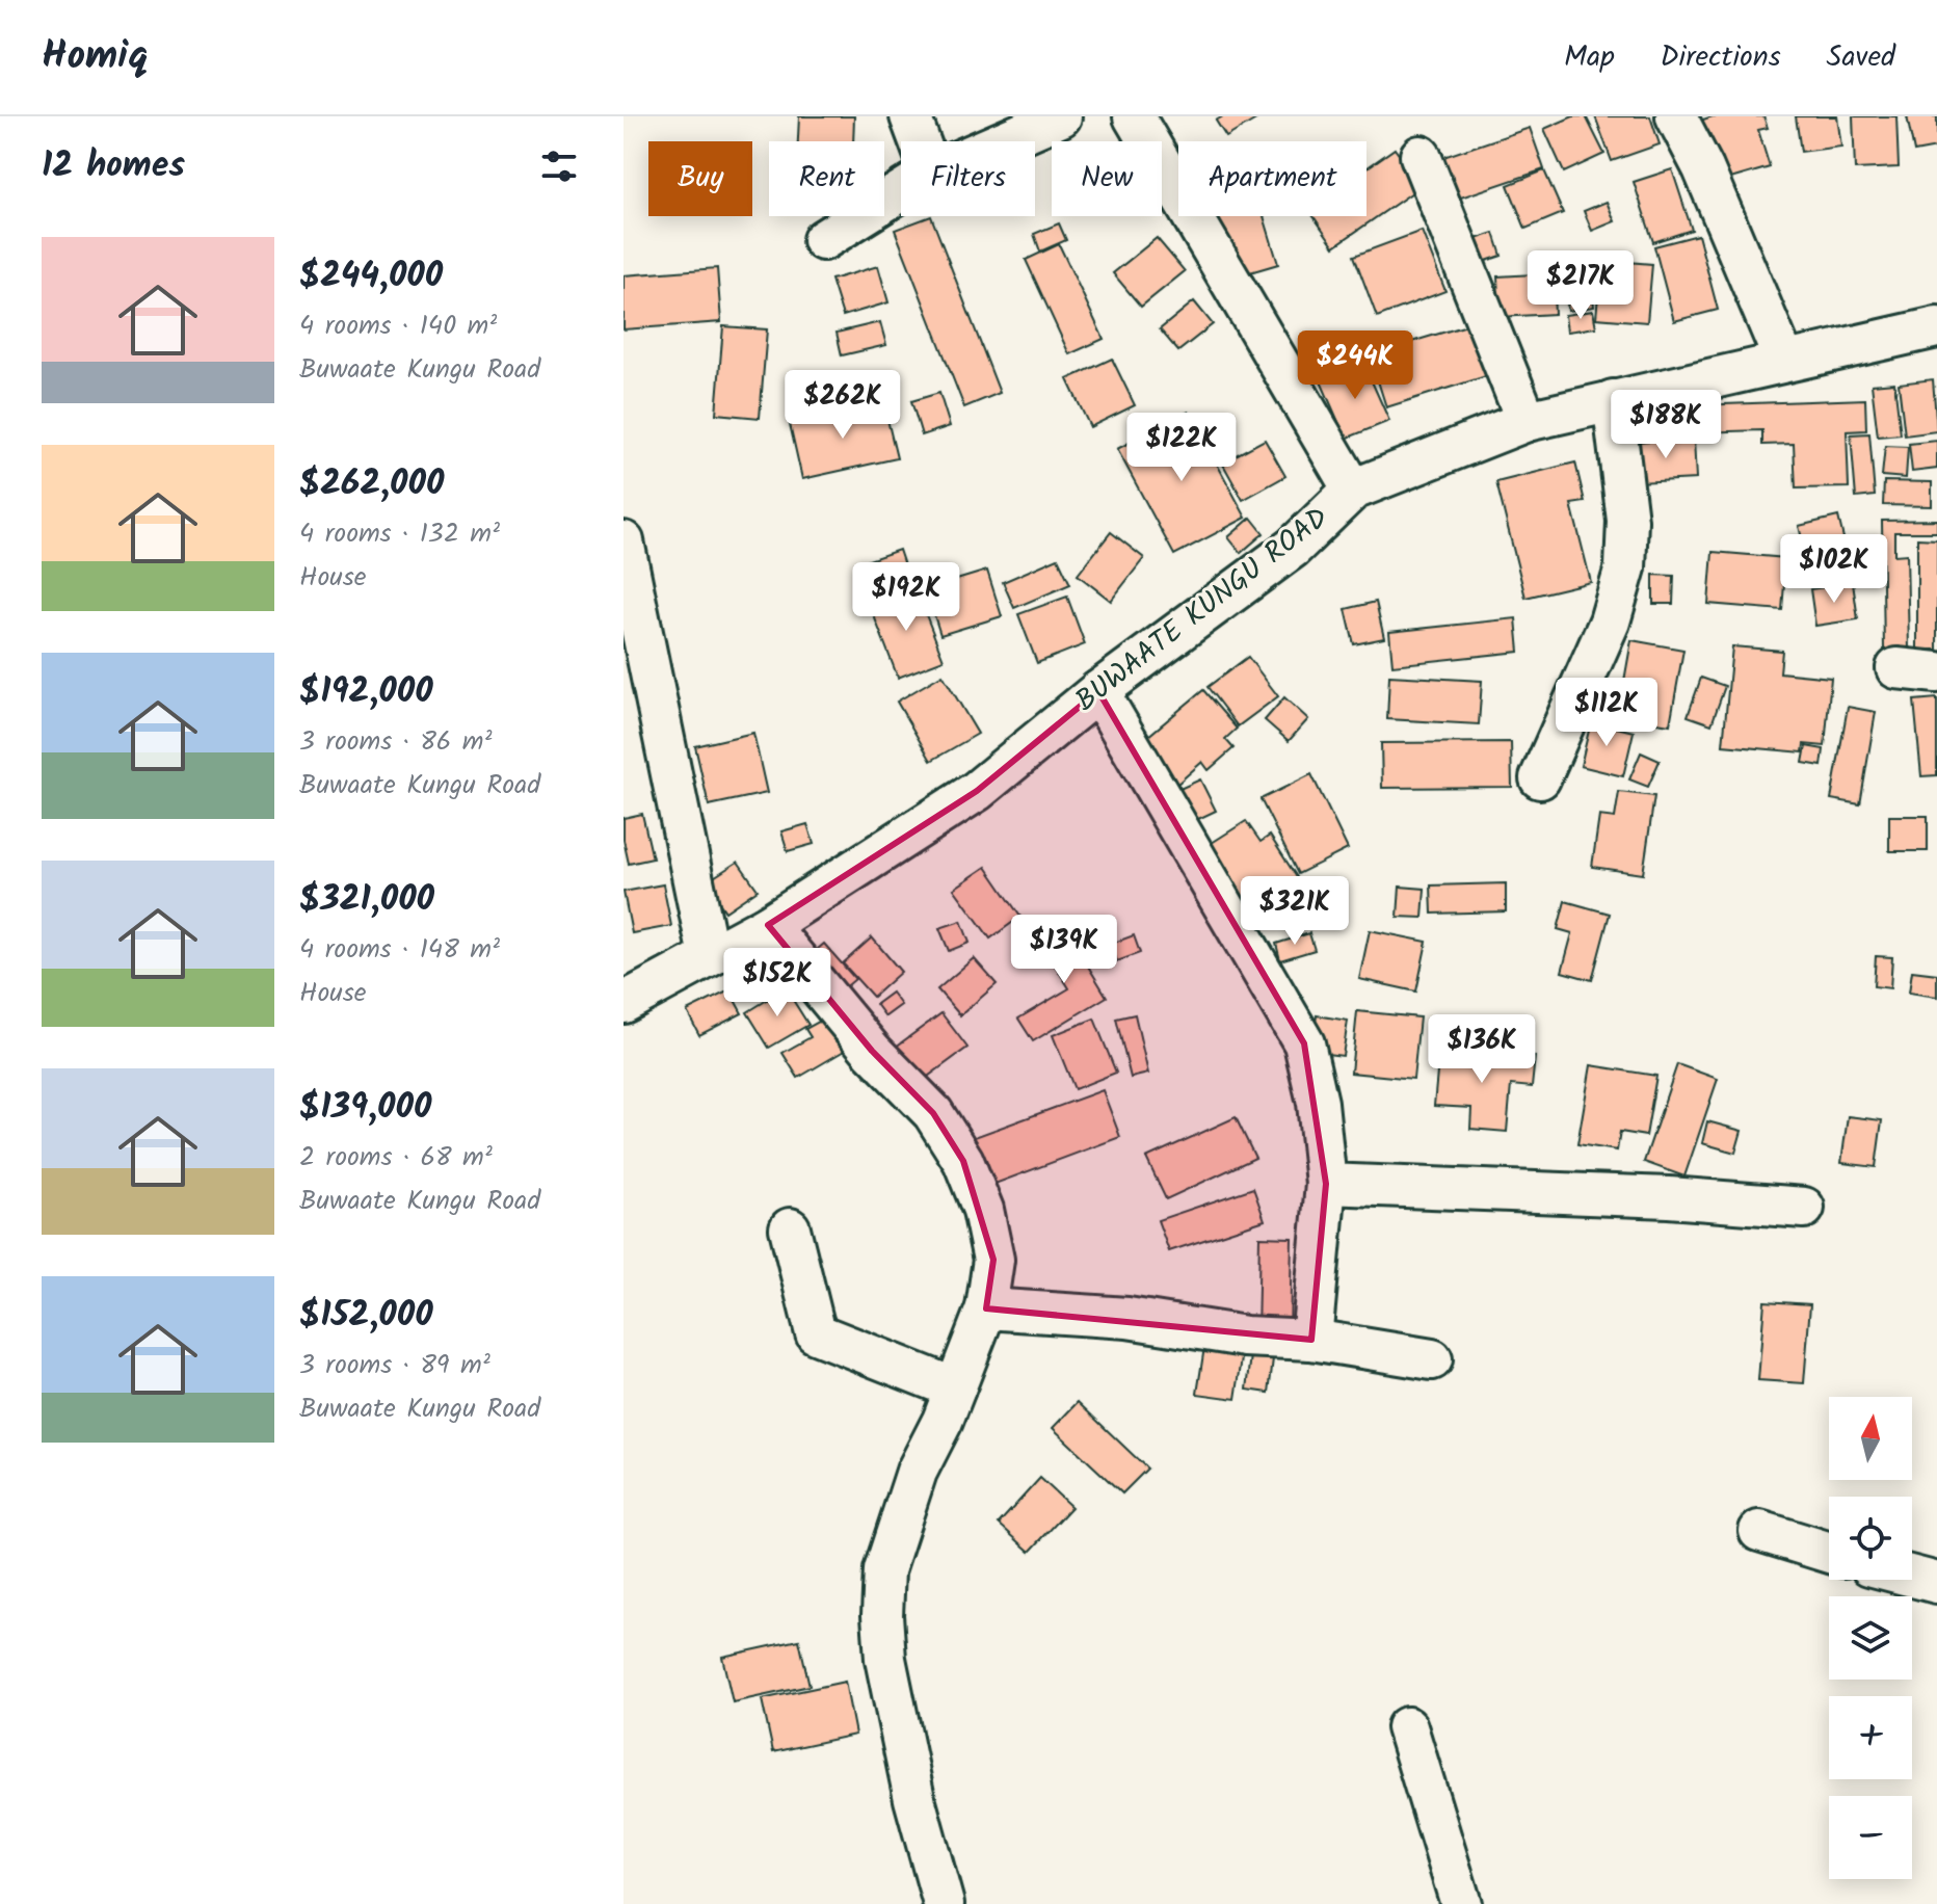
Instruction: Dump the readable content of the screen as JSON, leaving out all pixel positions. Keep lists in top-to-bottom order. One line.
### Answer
{"streets":{"street":["BUWAATE KUNGU ROAD"]},"north":"top","page":{"header":"Homiq","nav":["Map","Directions","Saved"],"heading":"12 homes","chip":["Buy","Rent","Filters","New","Apartment"],"list":[{"name":"$244,000","note":"4 rooms · 140 m² · Buwaate Kungu Road"},{"name":"$262,000","note":"4 rooms · 132 m² · House"},{"name":"$192,000","note":"3 rooms · 86 m² · Buwaate Kungu Road"},{"name":"$321,000","note":"4 rooms · 148 m² · House"},{"name":"$139,000","note":"2 rooms · 68 m² · Buwaate Kungu Road"},{"name":"$152,000","note":"3 rooms · 89 m² · Buwaate Kungu Road"}],"price":["$217K","$244K","$262K","$188K","$122K","$102K","$192K","$112K","$321K","$139K","$152K","$136K"],"map_buttons":["+","−"]}}
